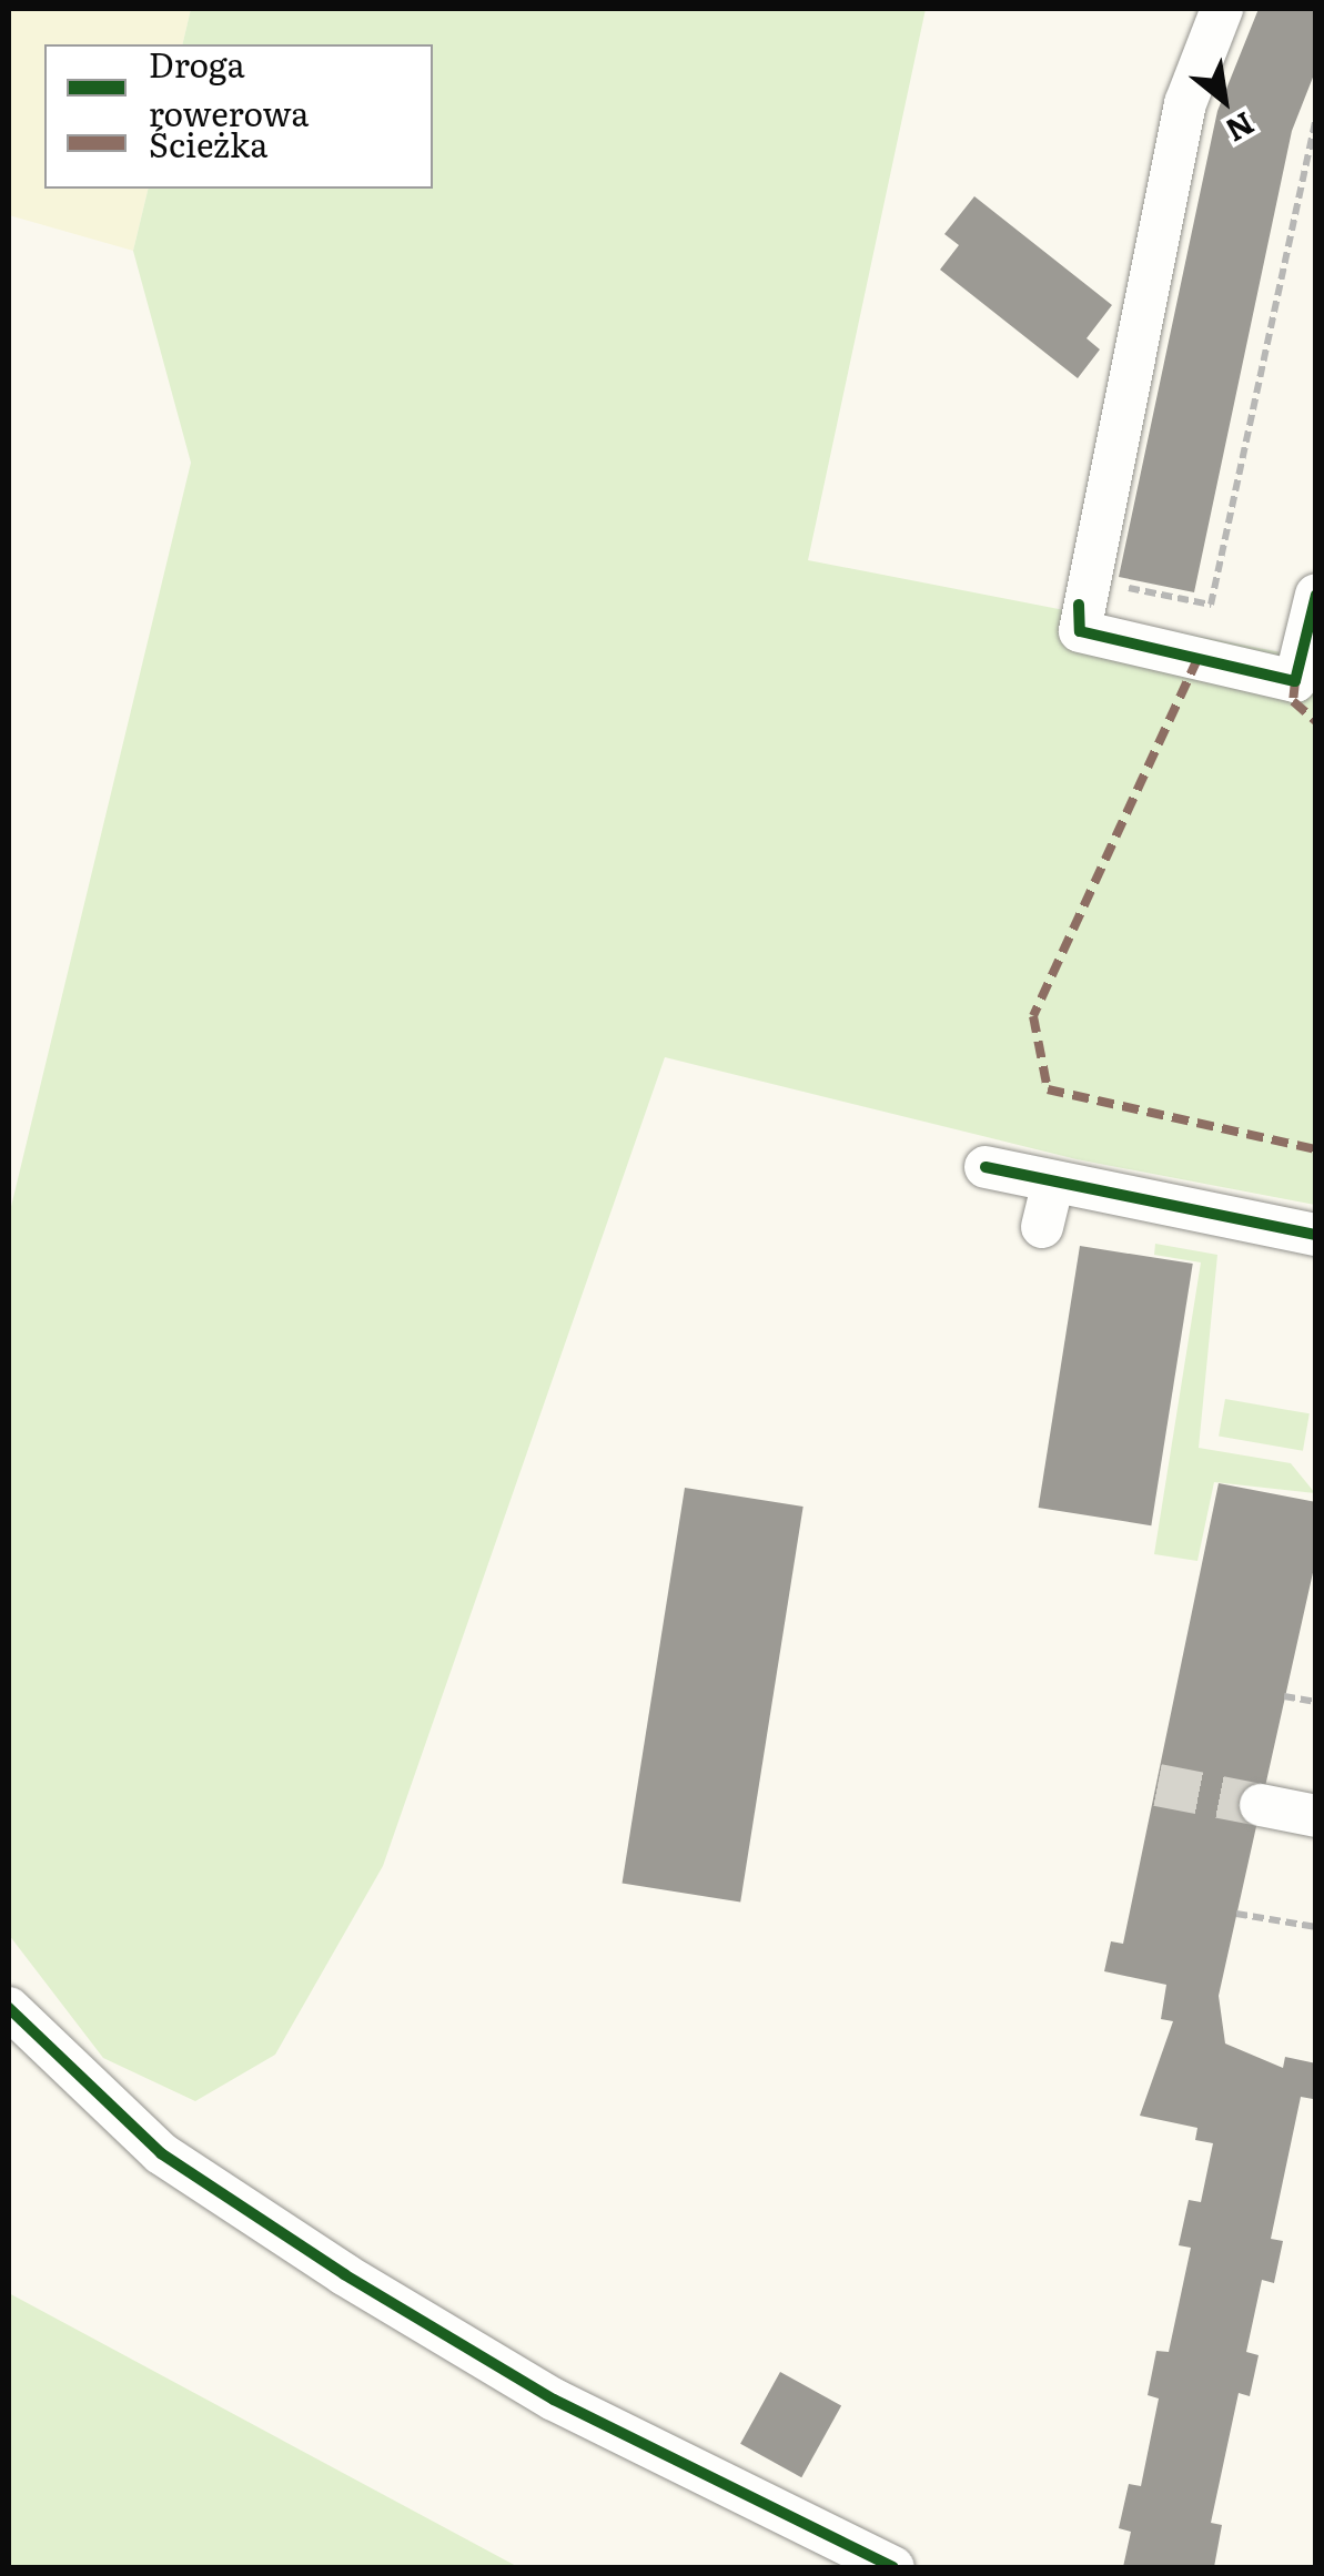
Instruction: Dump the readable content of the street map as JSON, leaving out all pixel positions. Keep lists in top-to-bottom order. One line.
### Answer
{"legend":["Droga rowerowa","Ścieżka"],"north":"bottom right"}
